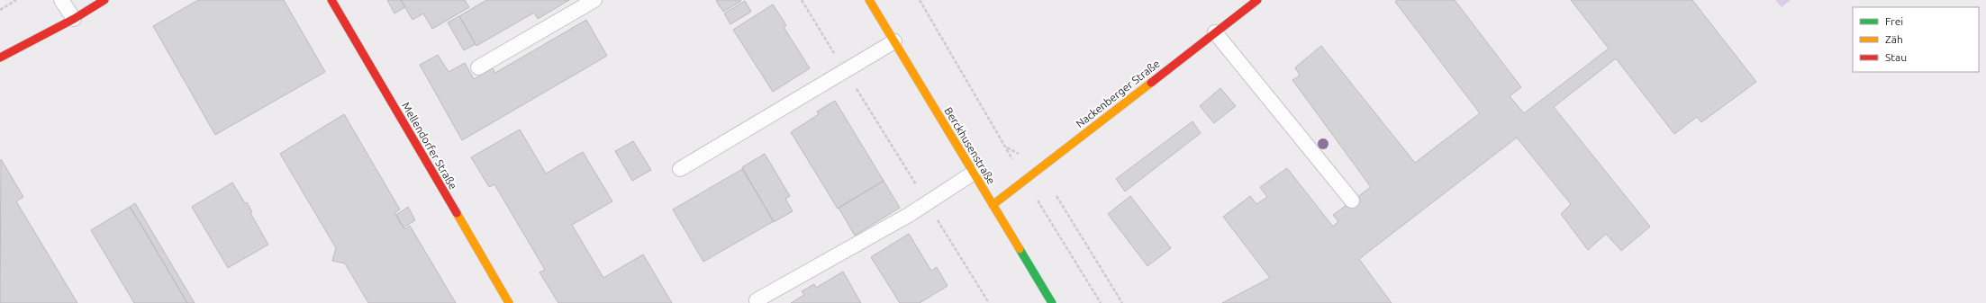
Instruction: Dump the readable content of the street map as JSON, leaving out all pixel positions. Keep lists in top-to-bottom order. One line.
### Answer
{"streets":{"street":["Nackenberger Straße","Mellendorfer Straße","Berckhusenstraße"]},"crossings":[["Nackenberger Straße","Berckhusenstraße"]],"legend":["Frei","Zäh","Stau"]}
